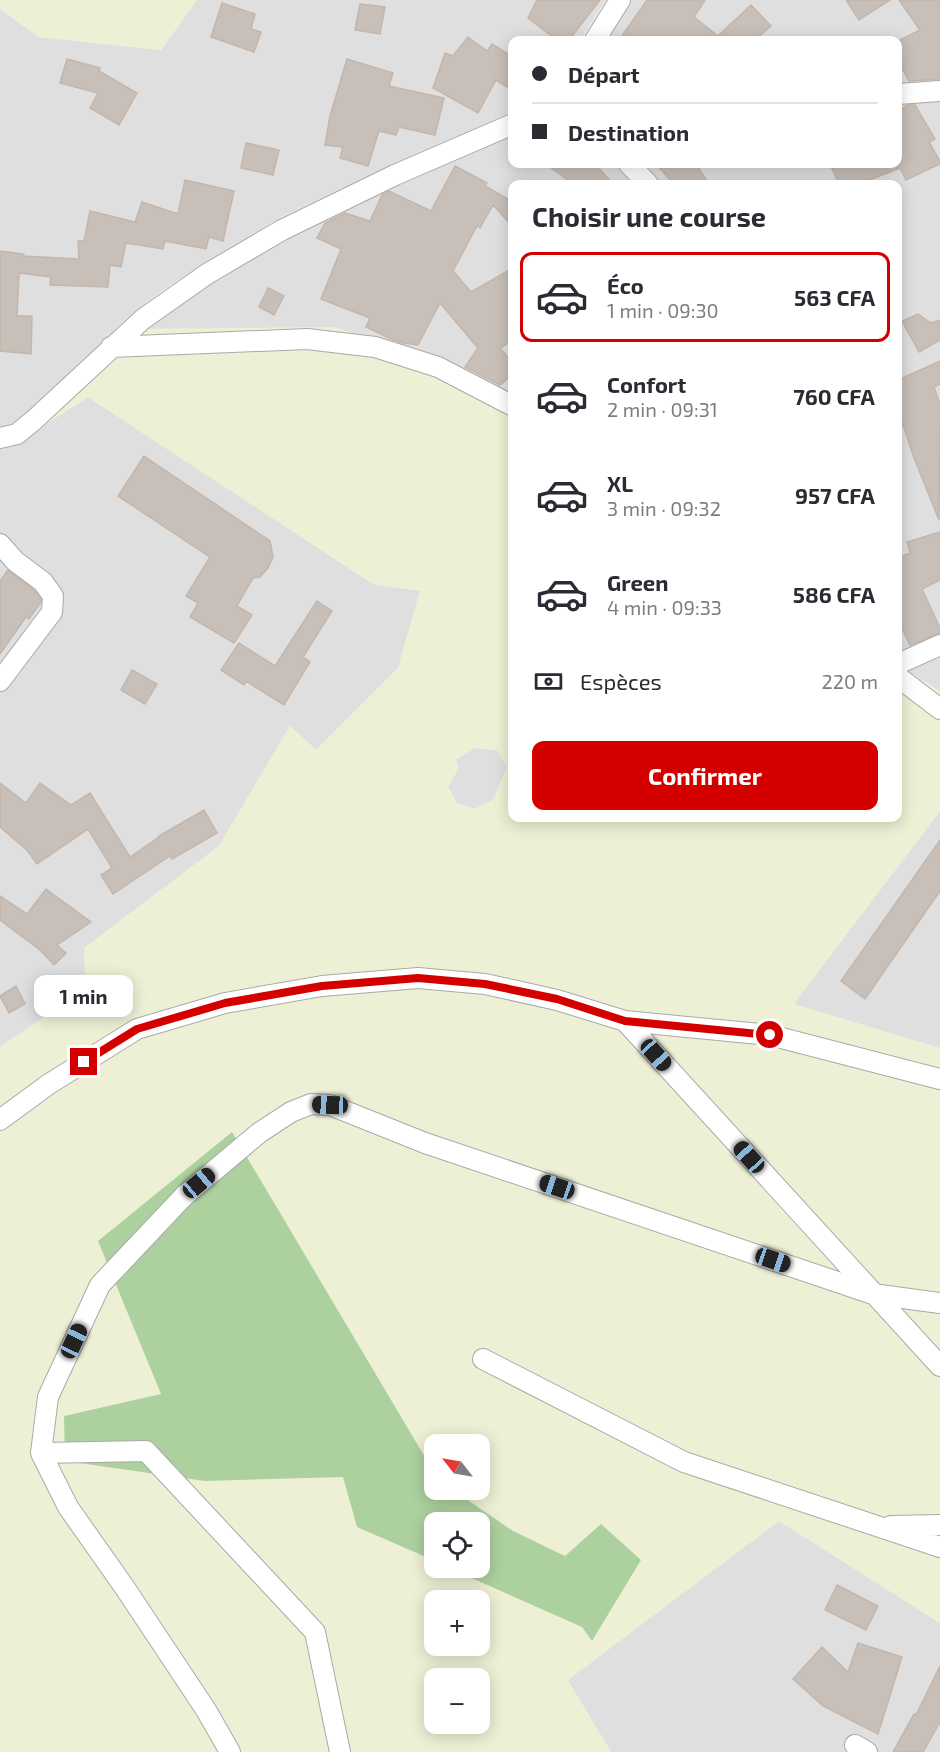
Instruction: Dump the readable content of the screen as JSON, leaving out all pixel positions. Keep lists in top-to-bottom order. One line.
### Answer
{"north":"top left","page":{"banner":["Départ","Destination"],"heading":"Choisir une course","list":[{"name":"Éco","note":"1 min · 09:30","value":"563 CFA"},{"name":"Confort","note":"2 min · 09:31","value":"760 CFA"},{"name":"XL","note":"3 min · 09:32","value":"957 CFA"},{"name":"Green","note":"4 min · 09:33","value":"586 CFA"}],"pay":["Espèces","220 m"],"buttons":"Confirmer","bubble":"1 min","map_buttons":["+","−"]}}
